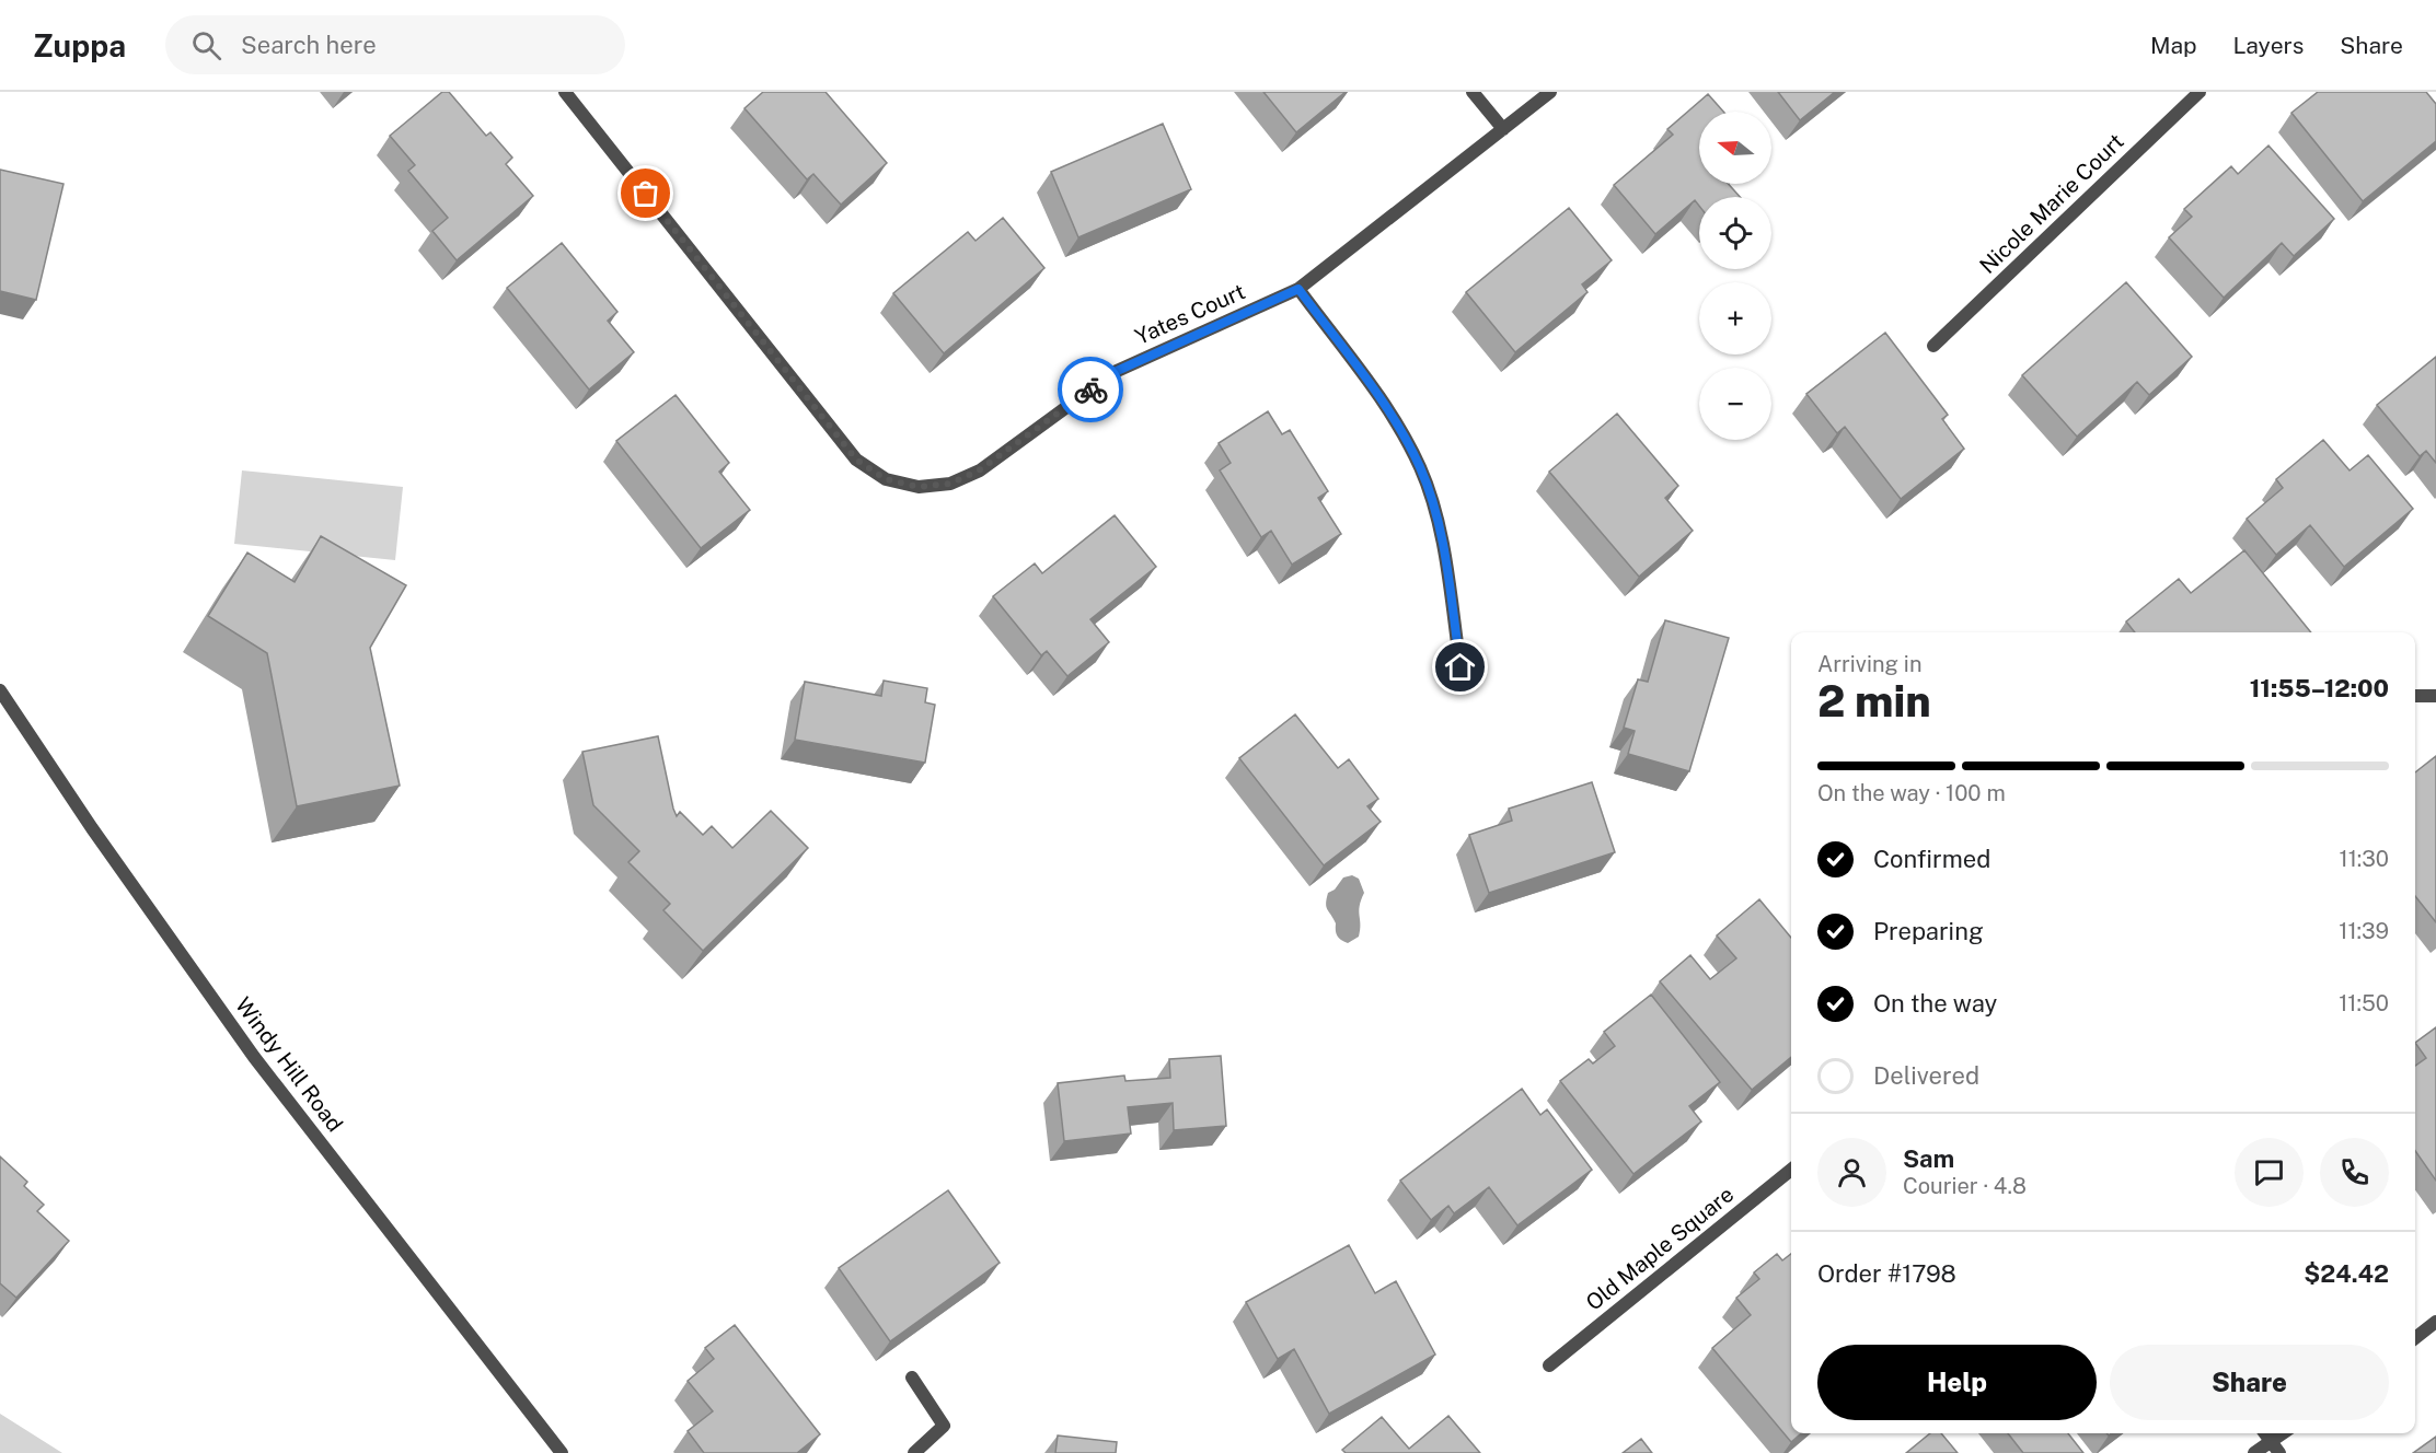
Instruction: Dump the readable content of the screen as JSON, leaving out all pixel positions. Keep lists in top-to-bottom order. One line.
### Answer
{"streets":{"street":["Nicole Marie Court","Yates Court","Windy Hill Road","Old Maple Square"]},"north":"left","page":{"header":"Zuppa","search":"Search here","nav":["Map","Layers","Share"],"map_buttons":["+","−"],"heading":["2 min","Arriving in","11:55–12:00"],"panel":["Sam","Courier · 4.8","Order #1798","$24.42"],"bar":"On the way · 100 m","list":[["Confirmed","11:30"],["Preparing","11:39"],["On the way","11:50"],"Delivered"],"buttons":["Help","Share"]}}
